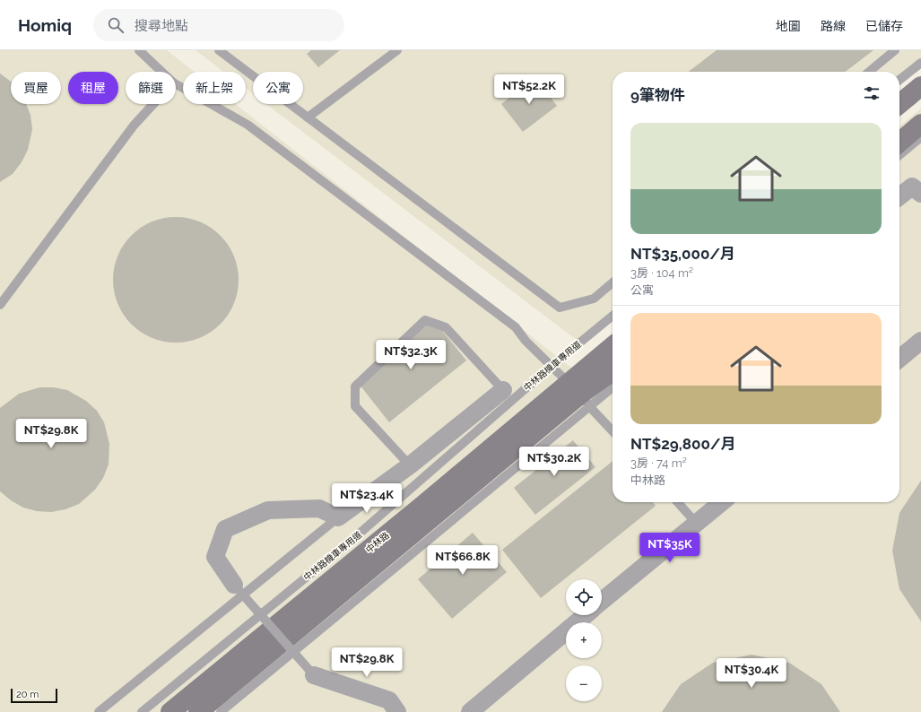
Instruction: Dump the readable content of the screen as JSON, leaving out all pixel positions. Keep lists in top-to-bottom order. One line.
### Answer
{"streets":{"street":["中林路"],"lane":["中林路機車專用道"]},"scale_bar":"20 m","page":{"header":"Homiq","search":"搜尋地點","nav":["地圖","路線","已儲存"],"chip":["買屋","租屋","篩選","新上架","公寓"],"heading":"9筆物件","price":["NT$52.2K","NT$32.3K","NT$29.8K","NT$30.2K","NT$23.4K","NT$35K","NT$66.8K","NT$29.8K","NT$30.4K"],"list":[{"name":"NT$35,000/月","note":"3房 · 104 m² · 公寓"},{"name":"NT$29,800/月","note":"3房 · 74 m² · 中林路"}],"map_buttons":["+","−"],"scale":"20 m"}}
